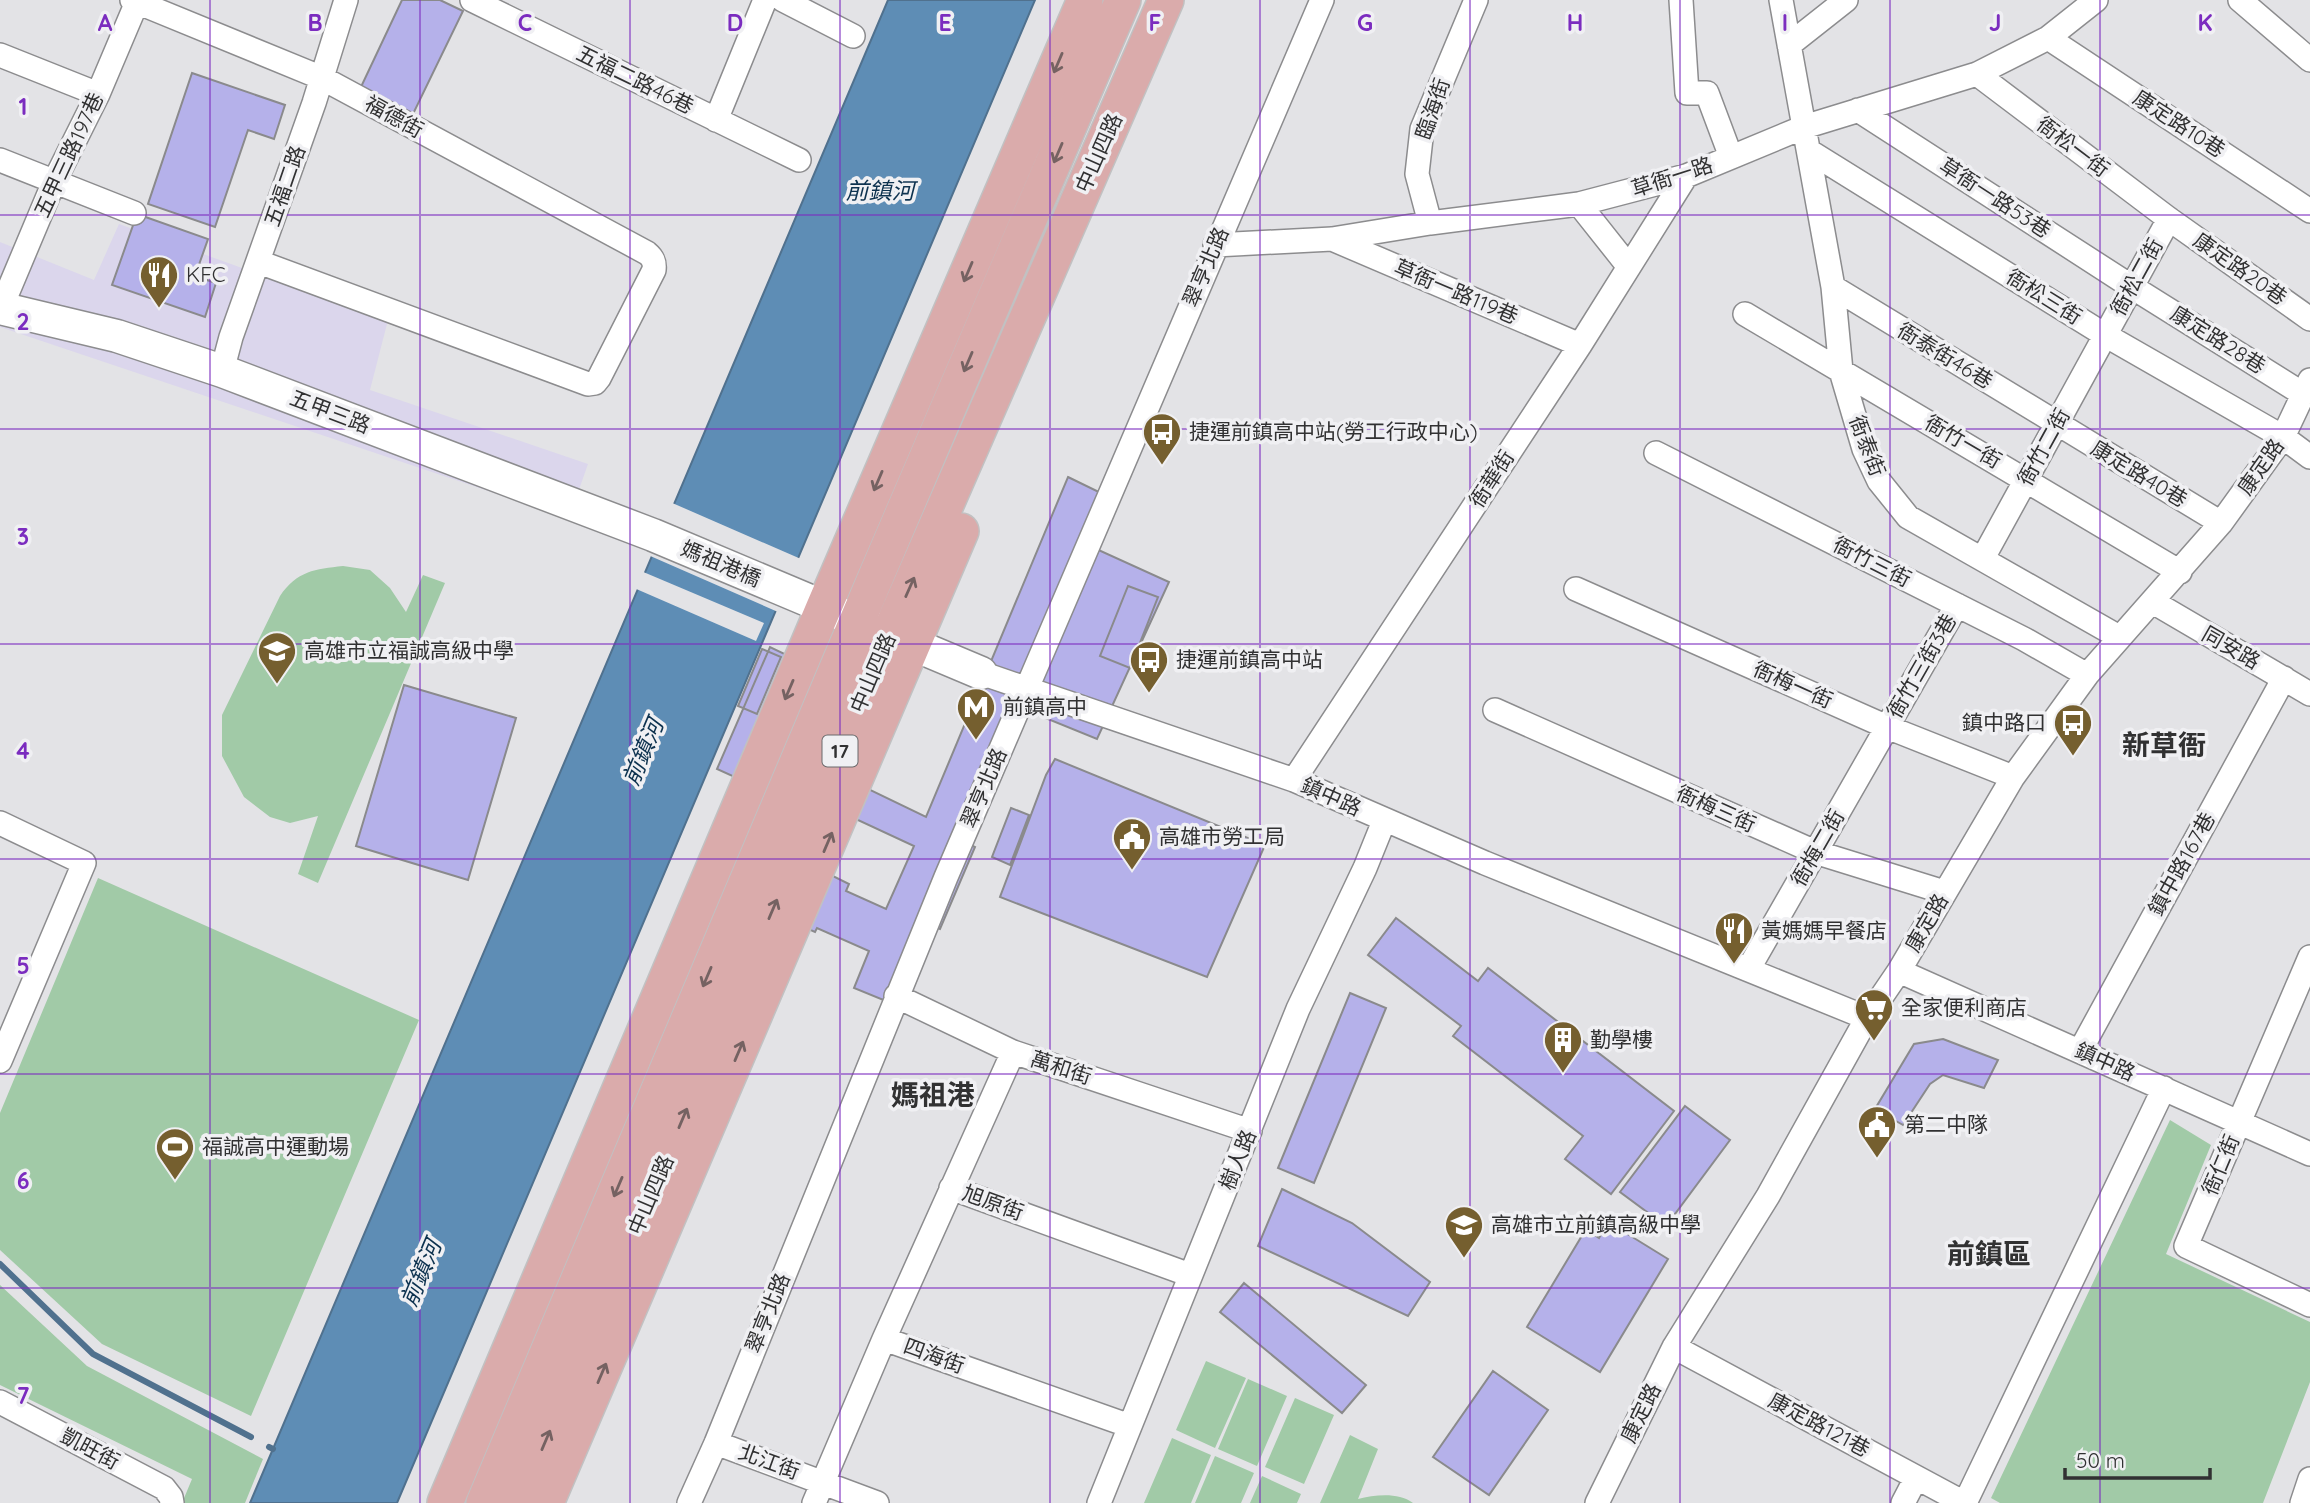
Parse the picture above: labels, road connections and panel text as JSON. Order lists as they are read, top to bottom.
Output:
{
  "streets": {
    "main road": [
      "中山四路",
      "五甲三路",
      "媽祖港橋",
      "17",
      "鎮中路"
    ],
    "street": [
      "五福二路46巷",
      "臨海街",
      "福德街",
      "康定路10巷",
      "衙松一街",
      "五甲三路197巷",
      "草衙一路",
      "五福二路",
      "草衙一路53巷",
      "翠亨北路",
      "康定路20巷",
      "衙松二街",
      "草衙一路119巷",
      "衙松三街",
      "康定路28巷",
      "衙泰街46巷",
      "衙竹一街",
      "衙泰街",
      "衙竹二街",
      "康定路",
      "康定路40巷",
      "衙華街",
      "衙竹三街",
      "同安路",
      "衙竹三街3巷",
      "衙梅一街",
      "衙梅三街",
      "衙梅二街",
      "鎮中路167巷",
      "萬和街",
      "樹人路",
      "衙仁街",
      "旭原街",
      "四海街",
      "康定路121巷",
      "凱旺街",
      "北江街"
    ]
  },
  "crossings": [
    ["臨海街", "草衙一路"],
    ["福德街", "五甲三路197巷"],
    ["福德街", "五福二路"],
    ["康定路10巷", "草衙一路"],
    ["衙松一街", "草衙一路"],
    ["衙松一街", "康定路20巷"],
    ["衙松一街", "衙松二街"],
    ["中山四路", "鎮中路"],
    ["五甲三路197巷", "五甲三路"],
    ["草衙一路", "草衙一路53巷"],
    ["草衙一路", "翠亨北路"],
    ["草衙一路", "草衙一路119巷"],
    ["草衙一路", "衙泰街"],
    ["草衙一路", "衙華街"],
    ["五福二路", "五甲三路"],
    ["草衙一路53巷", "衙松二街"],
    ["草衙一路53巷", "康定路28巷"],
    ["翠亨北路", "鎮中路"],
    ["翠亨北路", "北江街"],
    ["康定路20巷", "衙松二街"],
    ["衙松二街", "衙松三街"],
    ["衙松二街", "康定路28巷"],
    ["衙松二街", "衙竹二街"],
    ["草衙一路119巷", "衙華街"],
    ["衙松三街", "衙泰街"],
    ["衙松三街", "衙竹二街"],
    ["衙松三街", "康定路"],
    ["康定路28巷", "康定路"],
    ["衙泰街46巷", "衙泰街"],
    ["衙泰街46巷", "衙竹二街"],
    ["衙泰街46巷", "康定路40巷"],
    ["五甲三路", "媽祖港橋"],
    ["衙竹一街", "衙泰街"],
    ["衙竹一街", "衙竹二街"],
    ["衙竹一街", "康定路"],
    ["衙泰街", "衙竹二街"],
    ["衙泰街", "康定路"],
    ["衙竹二街", "康定路40巷"],
    ["康定路", "康定路40巷"],
    ["康定路", "衙竹三街"],
    ["康定路", "同安路"],
    ["康定路", "衙梅一街"],
    ["康定路", "鎮中路"],
    ["康定路", "衙梅三街"],
    ["康定路", "康定路121巷"],
    ["衙華街", "鎮中路"],
    ["衙竹三街", "衙竹三街3巷"],
    ["媽祖港橋", "鎮中路"],
    ["同安路", "鎮中路167巷"],
    ["衙竹三街3巷", "衙梅一街"],
    ["衙竹三街3巷", "衙梅二街"],
    ["衙梅一街", "衙梅二街"],
    ["鎮中路", "衙梅二街"],
    ["鎮中路", "鎮中路167巷"],
    ["鎮中路", "樹人路"],
    ["鎮中路", "衙仁街"],
    ["衙梅三街", "衙梅二街"],
    ["萬和街", "樹人路"],
    ["萬和街", "旭原街"],
    ["樹人路", "旭原街"],
    ["樹人路", "四海街"],
    ["旭原街", "四海街"],
    ["四海街", "北江街"]
  ],
  "districts": ["新草衙", "媽祖港", "前鎮區"],
  "water": ["前鎮河"],
  "places": {
    "restaurant": ["KFC", "黃媽媽早餐店"],
    "bus stop": ["捷運前鎮高中站(勞工行政中心)", "捷運前鎮高中站", "鎮中路口"],
    "school or university": ["高雄市立福誠高級中學", "高雄市立前鎮高級中學"],
    "metro station": ["前鎮高中"],
    "public building": ["高雄市勞工局", "第二中隊"],
    "supermarket": ["全家便利商店"],
    "building": ["勤學樓"],
    "sports": ["福誠高中運動場"]
  },
  "scale_bar": "50 m",
  "grid": {
    "columns": [
      "A",
      "B",
      "C",
      "D",
      "E",
      "F",
      "G",
      "H",
      "I",
      "J",
      "K"
    ],
    "rows": [
      "1",
      "2",
      "3",
      "4",
      "5",
      "6",
      "7"
    ]
  }
}
